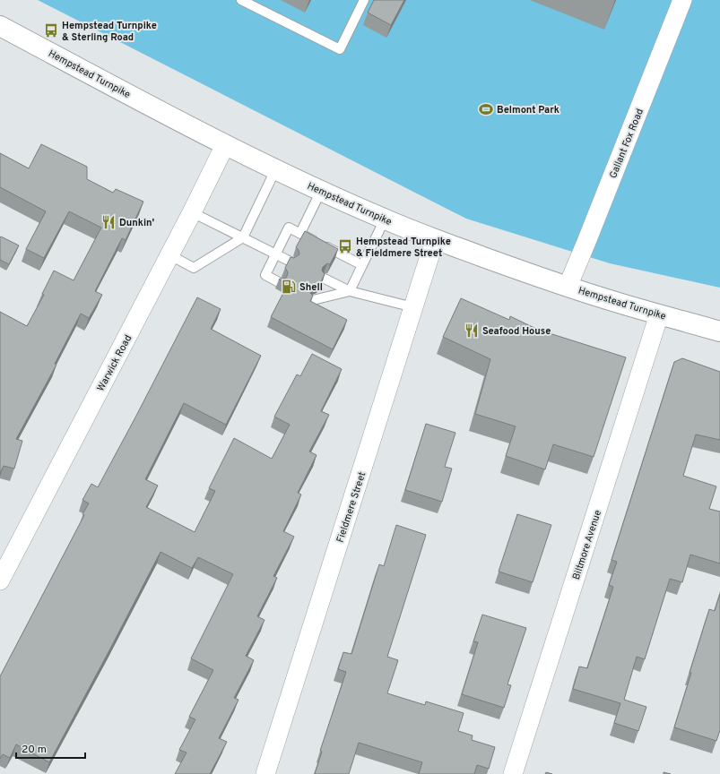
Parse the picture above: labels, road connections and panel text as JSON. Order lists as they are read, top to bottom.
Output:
{
  "streets": {
    "main road": ["Hempstead Turnpike"],
    "street": [
      "Gallant Fox Road",
      "Warwick Road",
      "Fieldmere Street",
      "Biltmore Avenue"
    ]
  },
  "crossings": [
    ["Hempstead Turnpike", "Gallant Fox Road"],
    ["Hempstead Turnpike", "Warwick Road"],
    ["Hempstead Turnpike", "Fieldmere Street"],
    ["Hempstead Turnpike", "Biltmore Avenue"]
  ],
  "places": {
    "bus stop": ["Hempstead Turnpike & Sterling Road", "Hempstead Turnpike & Fieldmere Street"],
    "sports": ["Belmont Park"],
    "restaurant": ["Dunkin'", "Seafood House"],
    "fuel station": ["Shell"]
  },
  "scale_bar": "20 m"
}
